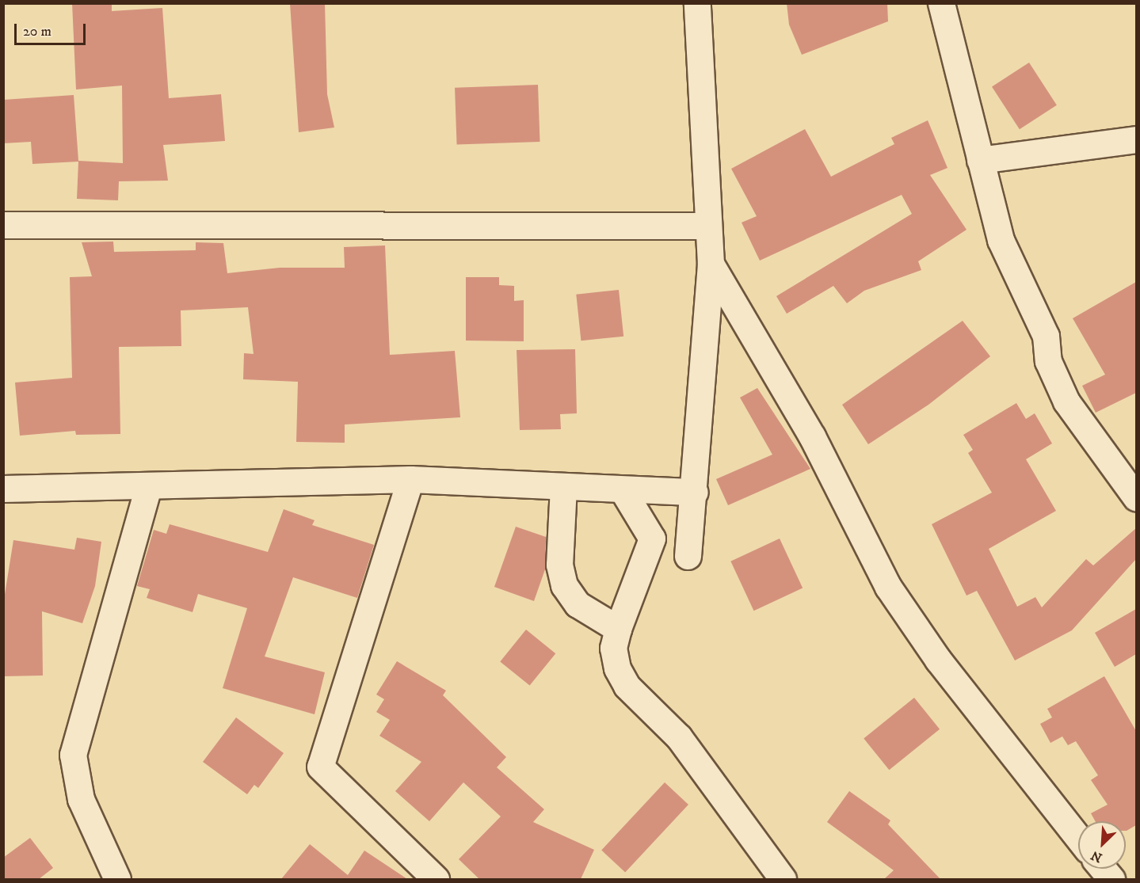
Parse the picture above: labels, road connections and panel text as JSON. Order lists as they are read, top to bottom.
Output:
{
  "scale_bar": "20 m",
  "north": "bottom left"
}
